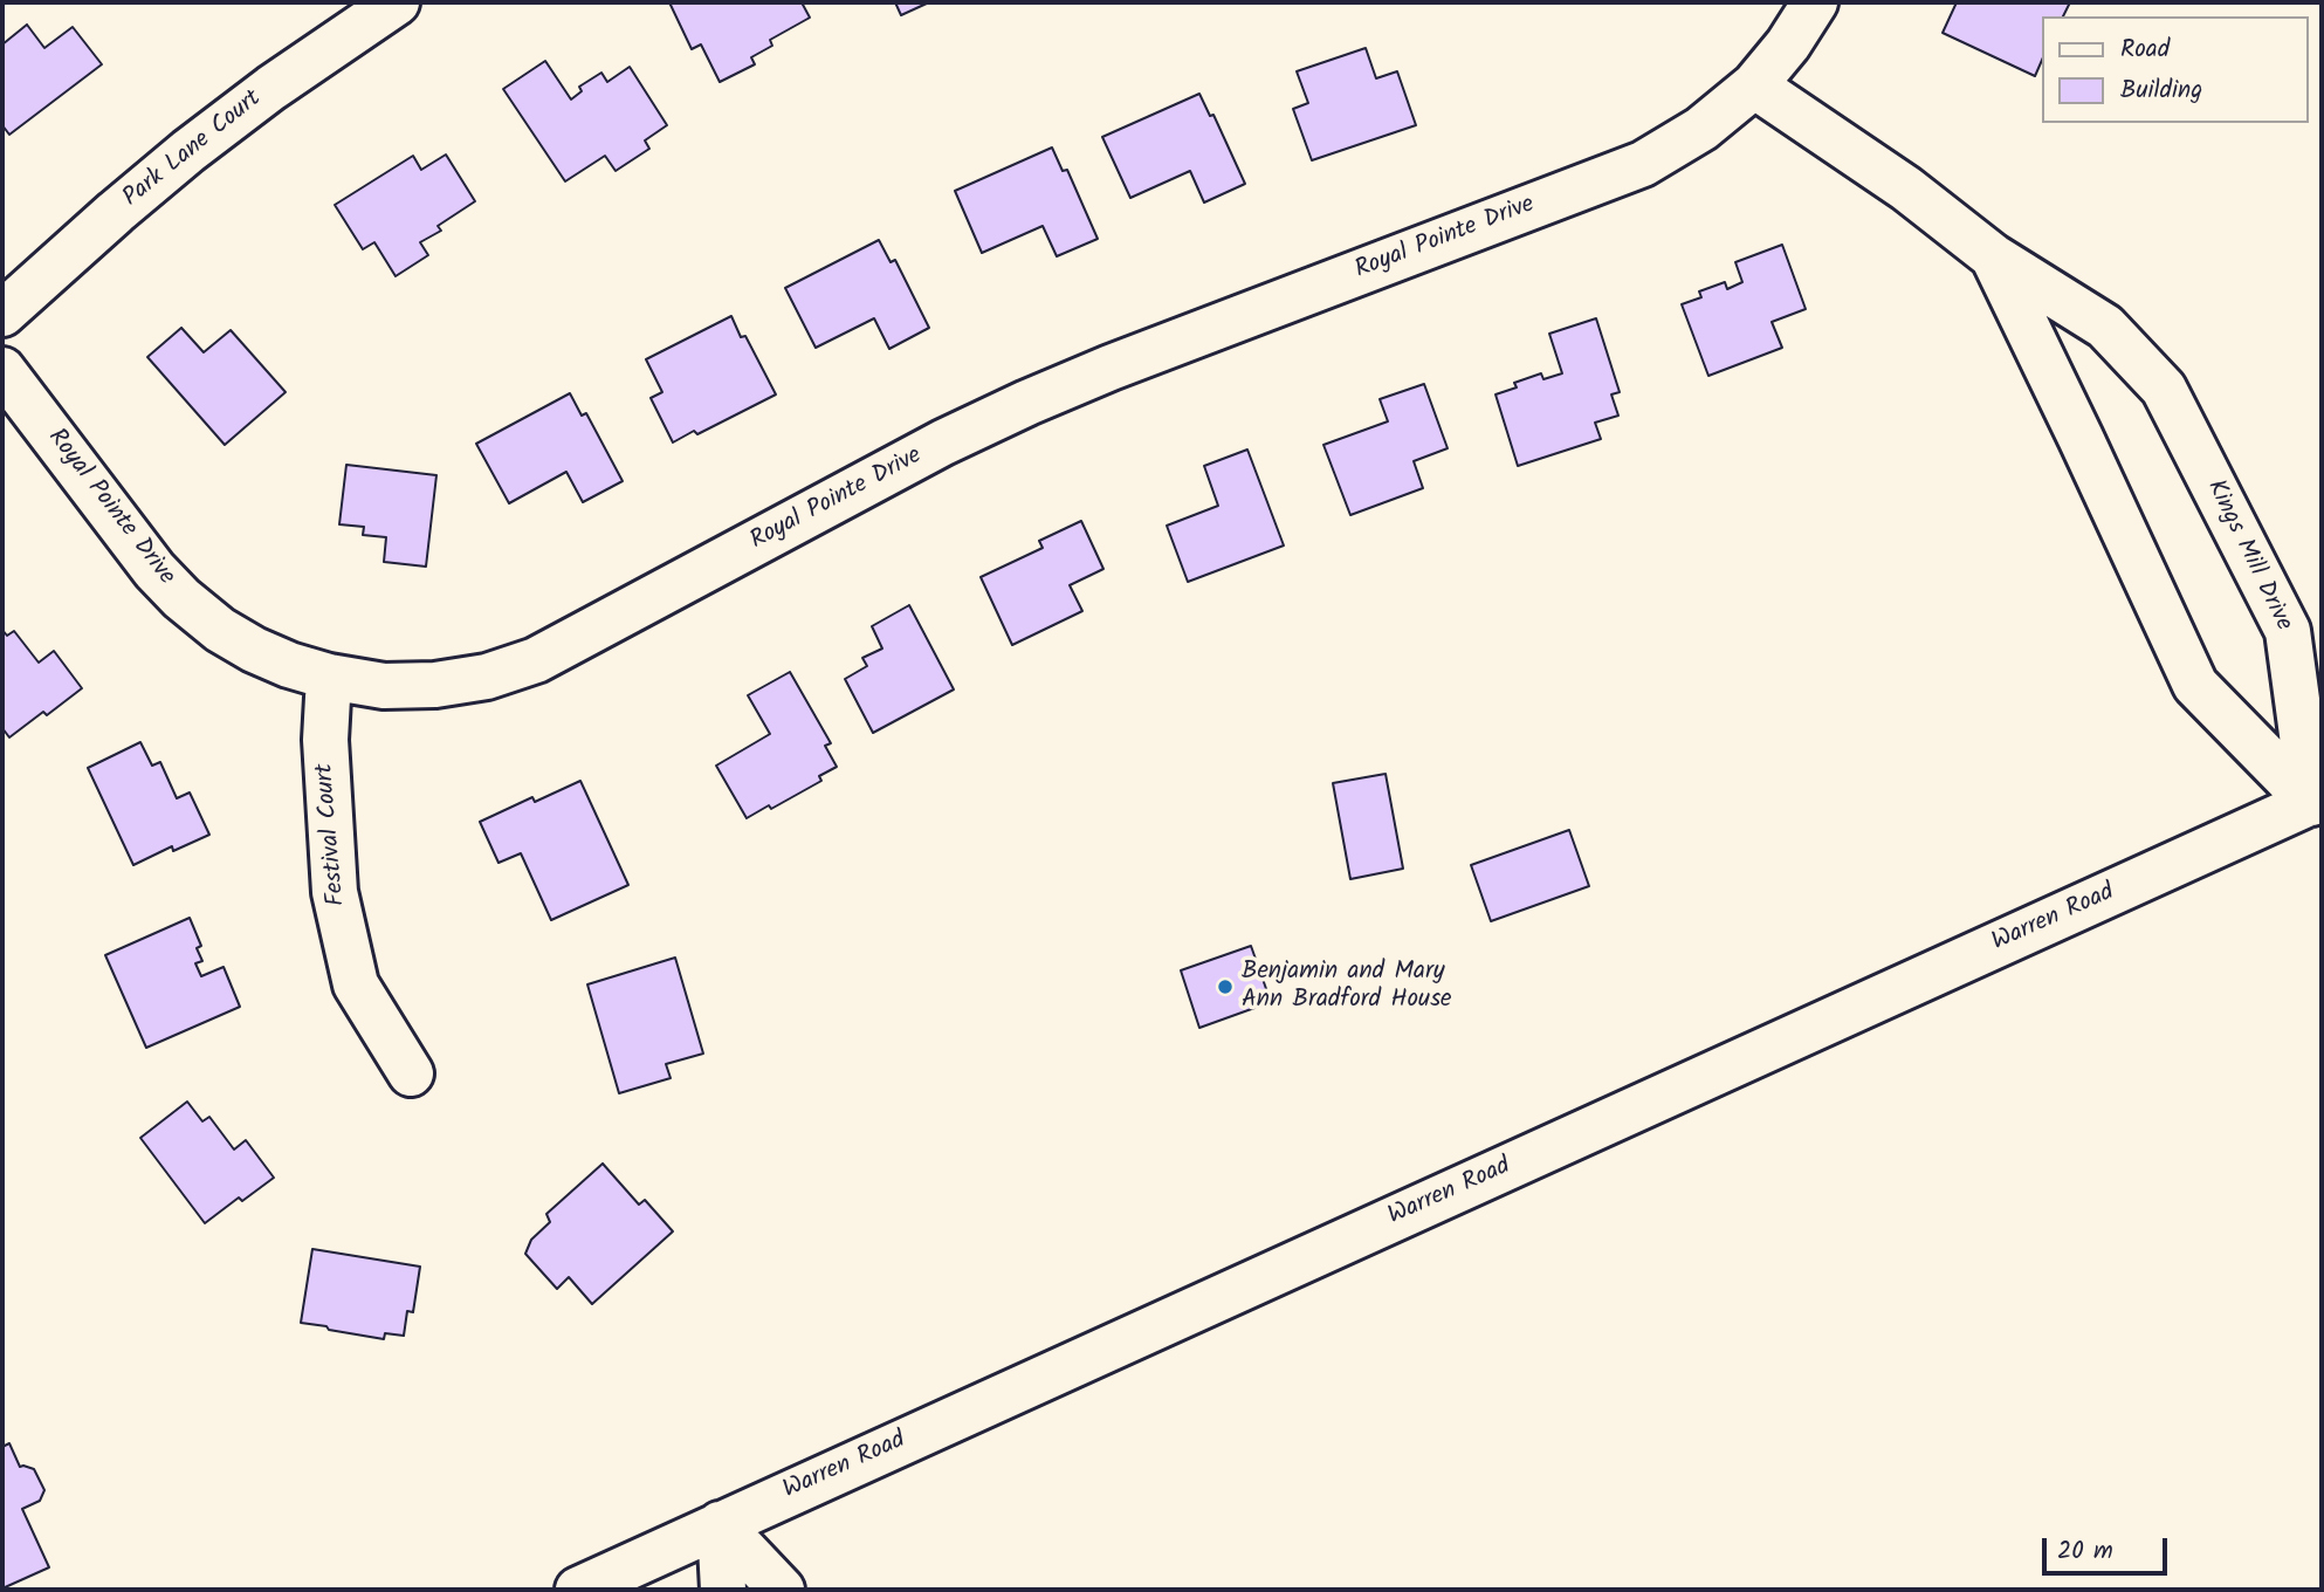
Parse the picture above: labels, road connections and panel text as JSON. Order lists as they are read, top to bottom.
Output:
{
  "streets": {
    "street": [
      "Park Lane Court",
      "Royal Pointe Drive",
      "Kings Mill Drive",
      "Festival Court",
      "Warren Road"
    ]
  },
  "crossings": [
    ["Royal Pointe Drive", "Kings Mill Drive"],
    ["Royal Pointe Drive", "Festival Court"],
    ["Kings Mill Drive", "Warren Road"]
  ],
  "places": ["Benjamin and Mary Ann Bradford House"],
  "legend": ["Road", "Building"],
  "scale_bar": "20 m"
}
